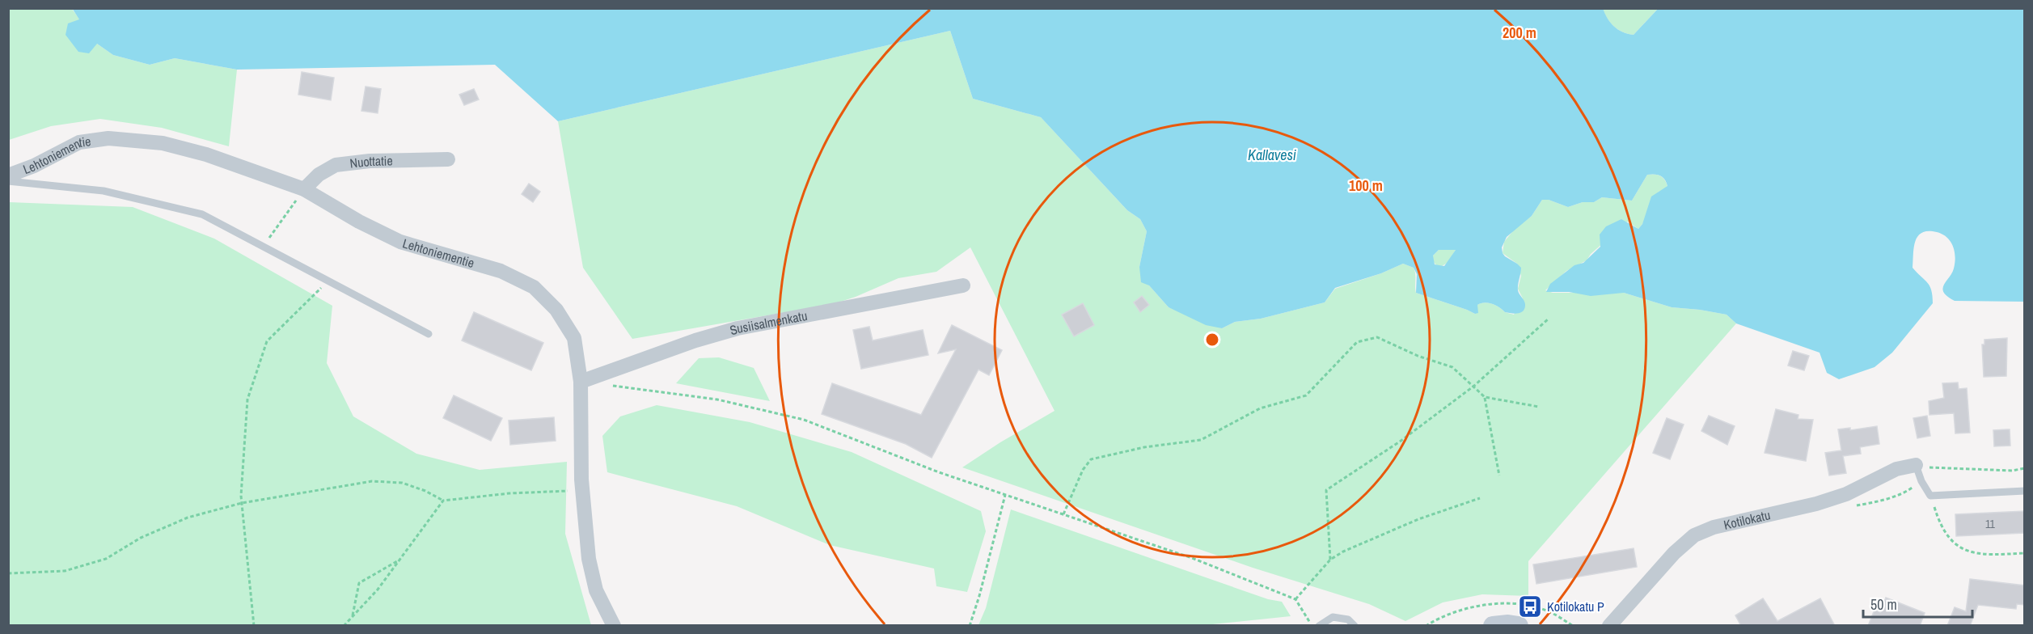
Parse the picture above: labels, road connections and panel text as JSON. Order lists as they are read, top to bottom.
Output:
{
  "streets": {
    "street": [
      "Lehtoniementie",
      "Nuottatie",
      "Susiisalmenkatu",
      "Kotilokatu"
    ]
  },
  "crossings": [
    ["Lehtoniementie", "Nuottatie"],
    ["Lehtoniementie", "Susiisalmenkatu"]
  ],
  "water": ["Kallavesi"],
  "places": {
    "bus stop": ["Kotilokatu P"]
  },
  "house_numbers": ["11"],
  "scale_bar": "50 m",
  "rings": ["200 m", "100 m"]
}
